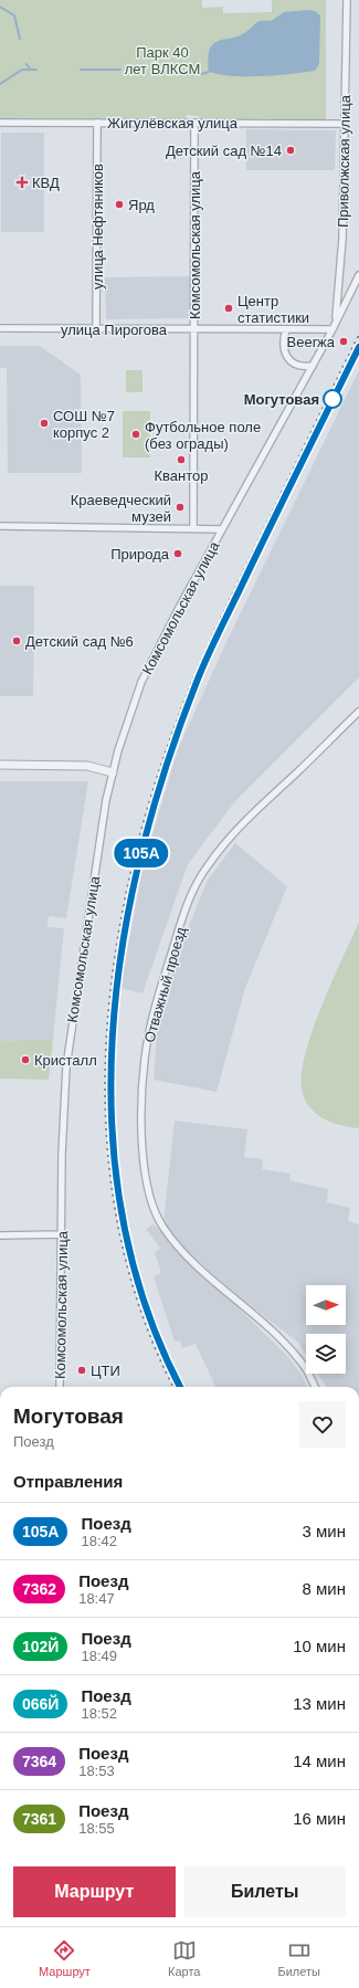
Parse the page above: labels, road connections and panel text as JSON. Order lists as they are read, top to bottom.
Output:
{
  "streets": {
    "street": [
      "Жигулёвская улица",
      "Приволжская улица",
      "улица Нефтяников",
      "Комсомольская улица",
      "улица Пирогова",
      "Отважный проезд"
    ]
  },
  "crossings": [
    ["Жигулёвская улица", "Приволжская улица"],
    ["Жигулёвская улица", "улица Нефтяников"],
    ["Жигулёвская улица", "Комсомольская улица"],
    ["Приволжская улица", "Комсомольская улица"],
    ["улица Нефтяников", "улица Пирогова"],
    ["Комсомольская улица", "улица Пирогова"]
  ],
  "parks": ["Парк 40 лет ВЛКСМ"],
  "places": {
    "other": [
      "Детский сад №14",
      "Ярд",
      "Центр статистики",
      "Beerжа",
      "Могутовая",
      "СОШ №7 корпус 2",
      "Футбольное поле (без ограды)",
      "Квантор",
      "Краеведческий музей",
      "Природа",
      "Детский сад №6",
      "Кристалл",
      "ЦТИ"
    ],
    "health": ["КВД"]
  },
  "north": "right",
  "page": {
    "on_map": "105А",
    "heading": [
      ["Могутовая", "Поезд"],
      "Отправления"
    ],
    "list": [
      {
        "mark": "105А",
        "name": "Поезд",
        "note": "18:42",
        "value": "3 мин"
      },
      {
        "mark": "7362",
        "name": "Поезд",
        "note": "18:47",
        "value": "8 мин"
      },
      {
        "mark": "102Й",
        "name": "Поезд",
        "note": "18:49",
        "value": "10 мин"
      },
      {
        "mark": "066Й",
        "name": "Поезд",
        "note": "18:52",
        "value": "13 мин"
      },
      {
        "mark": "7364",
        "name": "Поезд",
        "note": "18:53",
        "value": "14 мин"
      },
      {
        "mark": "7361",
        "name": "Поезд",
        "note": "18:55",
        "value": "16 мин"
      }
    ],
    "buttons": ["Маршрут", "Билеты"],
    "tabs": ["Маршрут", "Карта", "Билеты"]
  }
}
